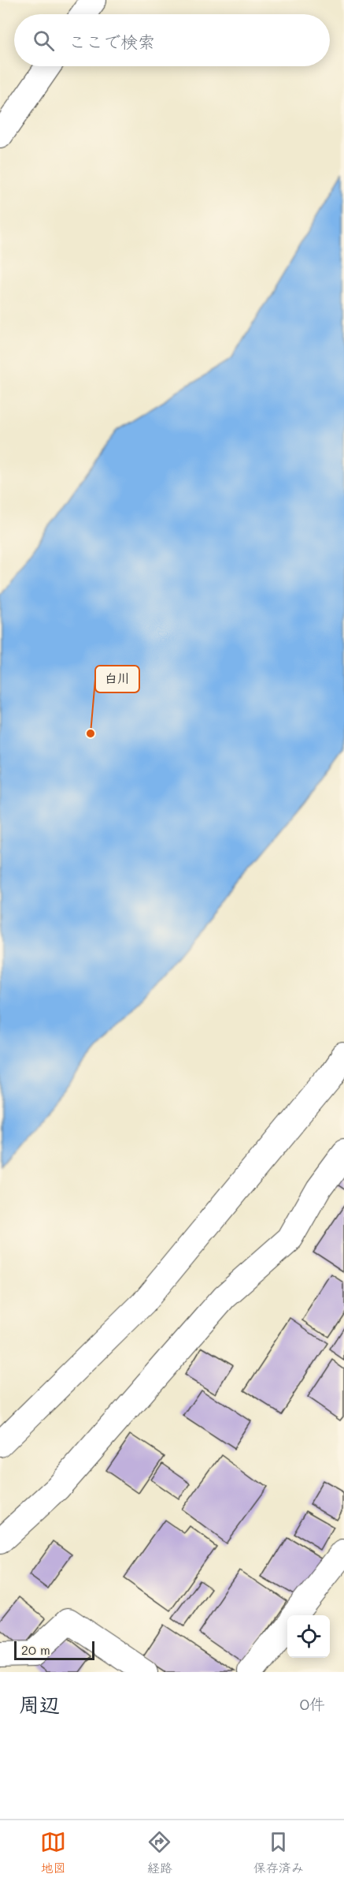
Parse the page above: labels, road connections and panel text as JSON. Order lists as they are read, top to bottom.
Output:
{
  "places": ["白川"],
  "scale_bar": "20 m",
  "page": {
    "search": "ここで検索",
    "scale": "20 m",
    "heading": ["周辺", "0件"],
    "nav": ["地図", "経路", "保存済み"]
  }
}
